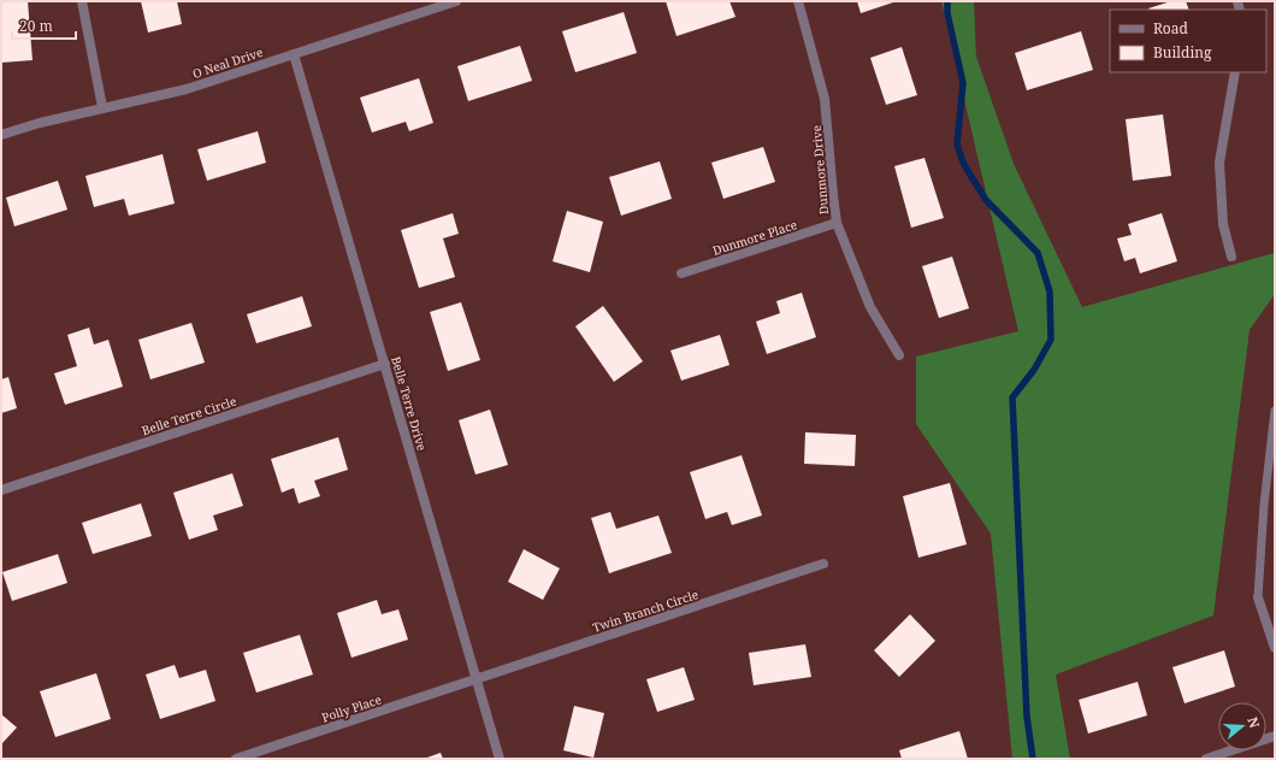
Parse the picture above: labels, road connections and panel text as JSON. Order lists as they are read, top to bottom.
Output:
{
  "streets": {
    "street": [
      "O Neal Drive",
      "Dunmore Drive",
      "Dunmore Place",
      "Belle Terre Drive",
      "Belle Terre Circle",
      "Twin Branch Circle",
      "Polly Place"
    ]
  },
  "crossings": [
    ["O Neal Drive", "Belle Terre Drive"],
    ["Dunmore Drive", "Dunmore Place"],
    ["Belle Terre Drive", "Belle Terre Circle"],
    ["Belle Terre Drive", "Twin Branch Circle"],
    ["Belle Terre Drive", "Polly Place"],
    ["Twin Branch Circle", "Polly Place"]
  ],
  "legend": ["Road", "Building"],
  "scale_bar": "20 m",
  "north": "right"
}
